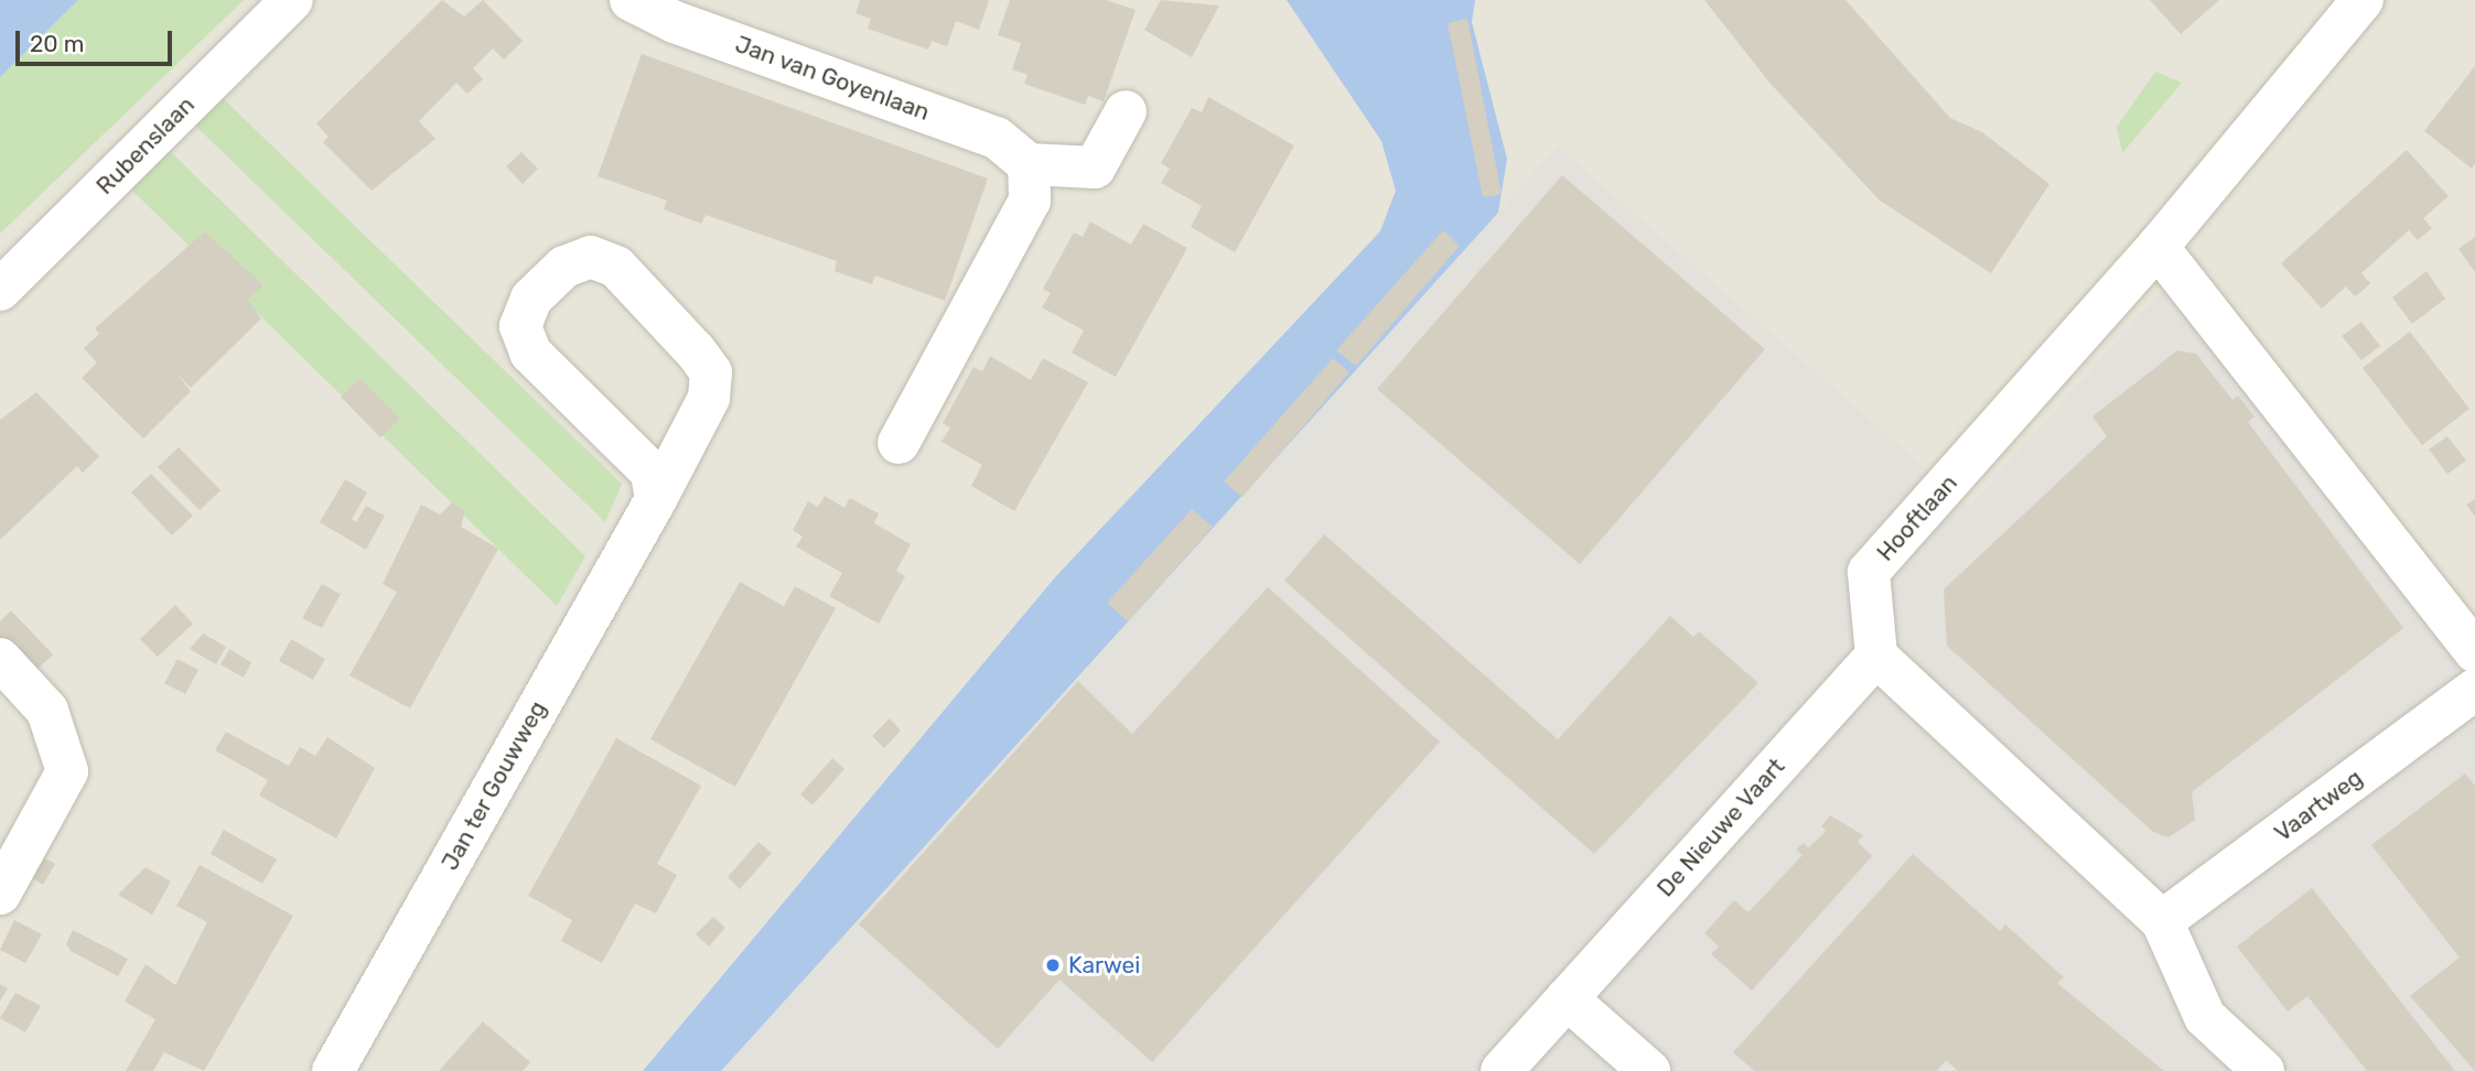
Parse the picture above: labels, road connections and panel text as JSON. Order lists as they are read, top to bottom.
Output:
{
  "streets": {
    "street": [
      "Jan van Goyenlaan",
      "Rubenslaan",
      "Hooftlaan",
      "Jan ter Gouwweg",
      "Vaartweg",
      "De Nieuwe Vaart"
    ]
  },
  "crossings": [
    ["Hooftlaan", "De Nieuwe Vaart"]
  ],
  "places": ["Karwei"],
  "scale_bar": "20 m"
}
